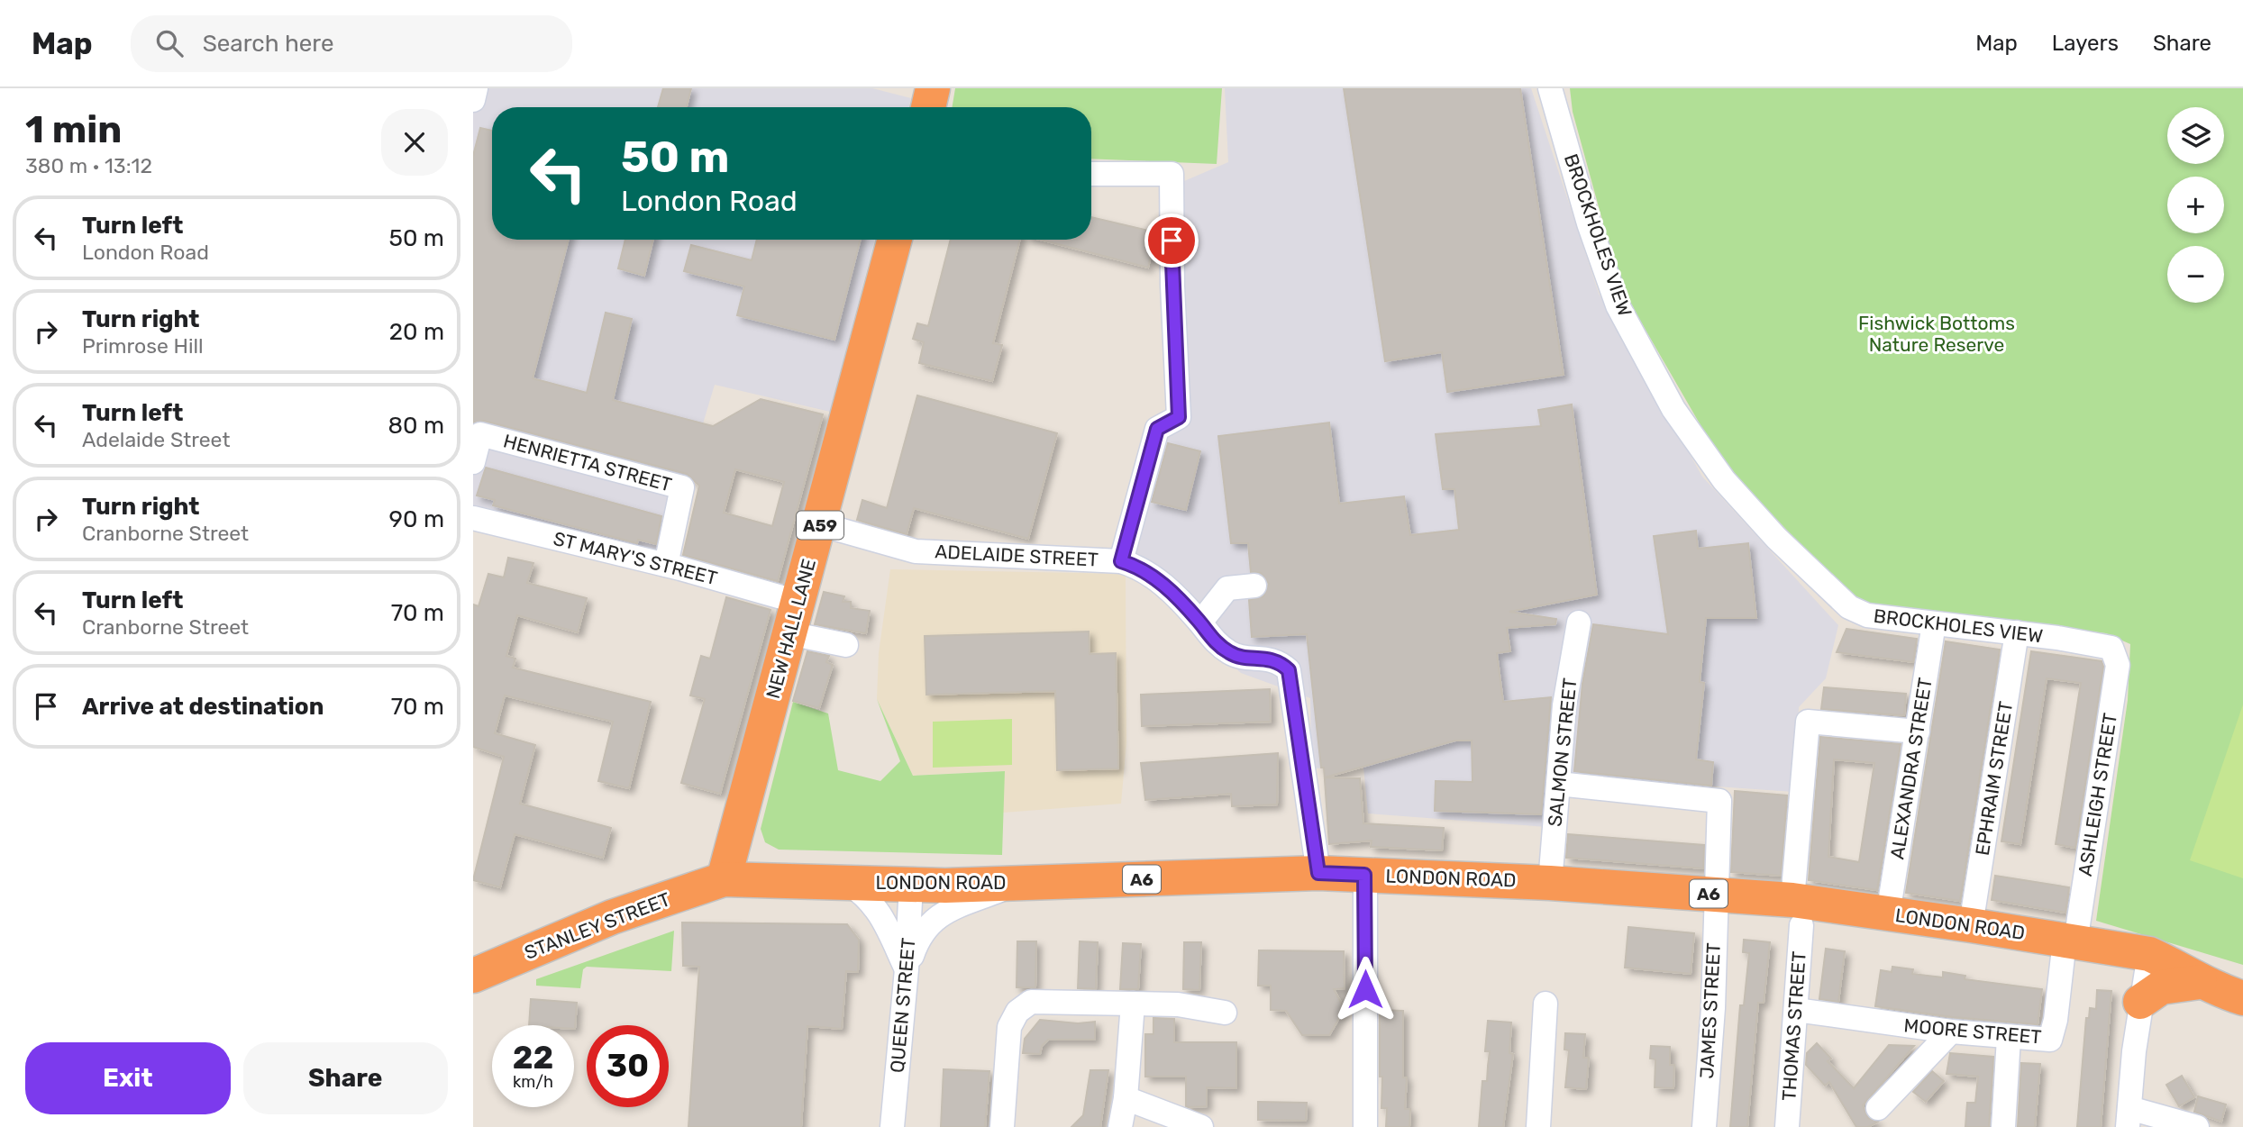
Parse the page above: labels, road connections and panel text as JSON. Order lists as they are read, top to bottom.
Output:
{
  "streets": {
    "highway": [
      "A59",
      "NEW HALL LANE",
      "LONDON ROAD",
      "A6",
      "STANLEY STREET"
    ],
    "street": [
      "BROCKHOLES VIEW",
      "HENRIETTA STREET",
      "ADELAIDE STREET",
      "ST MARY'S STREET",
      "SALMON STREET",
      "ALEXANDRA STREET",
      "EPHRAIM STREET",
      "ASHLEIGH STREET",
      "QUEEN STREET",
      "JAMES STREET",
      "THOMAS STREET",
      "MOORE STREET"
    ]
  },
  "crossings": [
    ["BROCKHOLES VIEW", "ALEXANDRA STREET"],
    ["BROCKHOLES VIEW", "EPHRAIM STREET"],
    ["BROCKHOLES VIEW", "ASHLEIGH STREET"],
    ["HENRIETTA STREET", "ST MARY'S STREET"],
    ["ADELAIDE STREET", "NEW HALL LANE"],
    ["ADELAIDE STREET", "LONDON ROAD"],
    ["ST MARY'S STREET", "NEW HALL LANE"],
    ["NEW HALL LANE", "LONDON ROAD"],
    ["NEW HALL LANE", "STANLEY STREET"],
    ["SALMON STREET", "LONDON ROAD"],
    ["SALMON STREET", "JAMES STREET"],
    ["ALEXANDRA STREET", "LONDON ROAD"],
    ["ALEXANDRA STREET", "THOMAS STREET"],
    ["EPHRAIM STREET", "LONDON ROAD"],
    ["ASHLEIGH STREET", "LONDON ROAD"],
    ["ASHLEIGH STREET", "MOORE STREET"],
    ["LONDON ROAD", "STANLEY STREET"],
    ["LONDON ROAD", "QUEEN STREET"],
    ["LONDON ROAD", "JAMES STREET"],
    ["LONDON ROAD", "THOMAS STREET"],
    ["LONDON ROAD", "MOORE STREET"],
    ["THOMAS STREET", "MOORE STREET"]
  ],
  "parks": ["Fishwick Bottoms Nature Reserve"],
  "page": {
    "header": "Map",
    "search": "Search here",
    "nav": ["Map", "Layers", "Share"],
    "heading": ["1 min", "380 m · 13:12"],
    "map_buttons": ["+", "−"],
    "turn": ["50 m", "London Road"],
    "list": [
      {
        "name": "Turn left",
        "note": "London Road",
        "value": "50 m"
      },
      {
        "name": "Turn right",
        "note": "Primrose Hill",
        "value": "20 m"
      },
      {
        "name": "Turn left",
        "note": "Adelaide Street",
        "value": "80 m"
      },
      {
        "name": "Turn right",
        "note": "Cranborne Street",
        "value": "90 m"
      },
      {
        "name": "Turn left",
        "note": "Cranborne Street",
        "value": "70 m"
      },
      {
        "name": "Arrive at destination",
        "value": "70 m"
      }
    ],
    "speed": "22 km/h",
    "limit": "30",
    "buttons": ["Exit", "Share"]
  }
}
